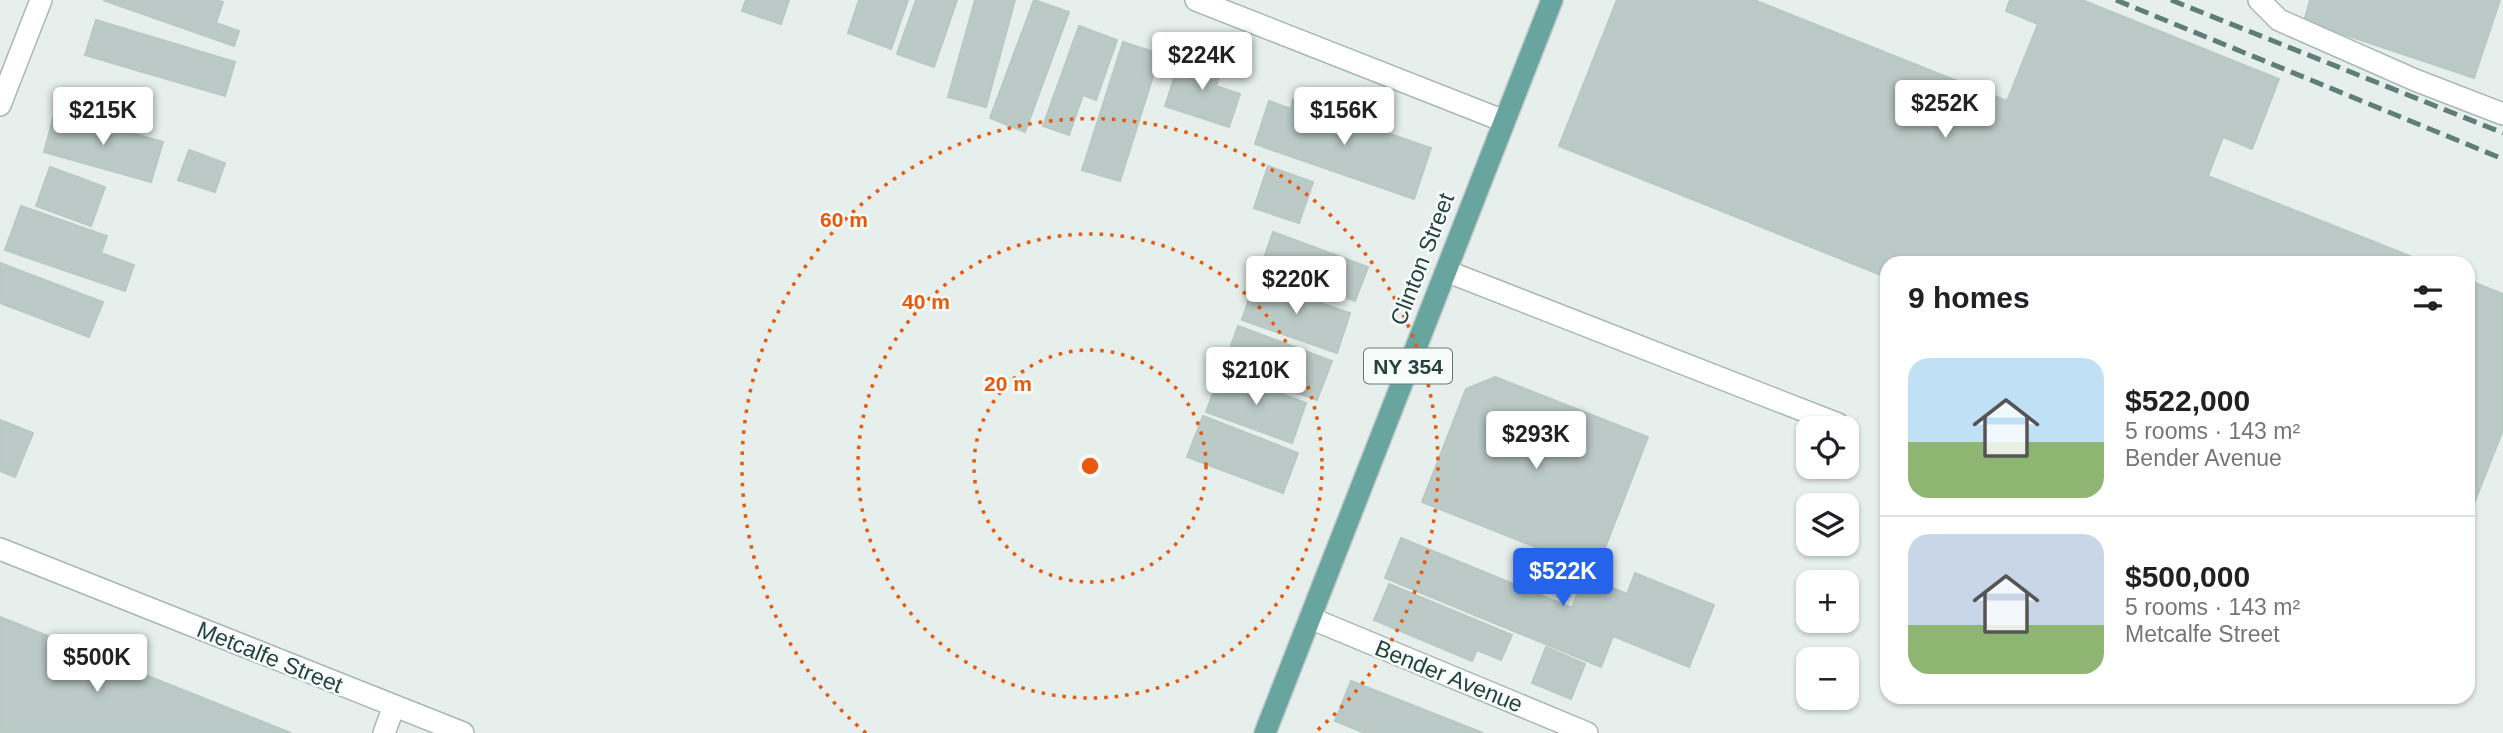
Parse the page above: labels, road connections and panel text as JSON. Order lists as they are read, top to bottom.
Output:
{
  "streets": {
    "main road": ["Clinton Street", "NY 354"],
    "street": ["Metcalfe Street", "Bender Avenue"]
  },
  "crossings": [
    ["Clinton Street", "Bender Avenue"]
  ],
  "page": {
    "price": [
      "$224K",
      "$252K",
      "$215K",
      "$156K",
      "$220K",
      "$210K",
      "$293K",
      "$522K",
      "$500K"
    ],
    "heading": "9 homes",
    "list": [
      {
        "name": "$522,000",
        "note": "5 rooms · 143 m² · Bender Avenue"
      },
      {
        "name": "$500,000",
        "note": "5 rooms · 143 m² · Metcalfe Street"
      }
    ],
    "map_buttons": ["+", "−"]
  },
  "rings": ["60 m", "40 m", "20 m"]
}
